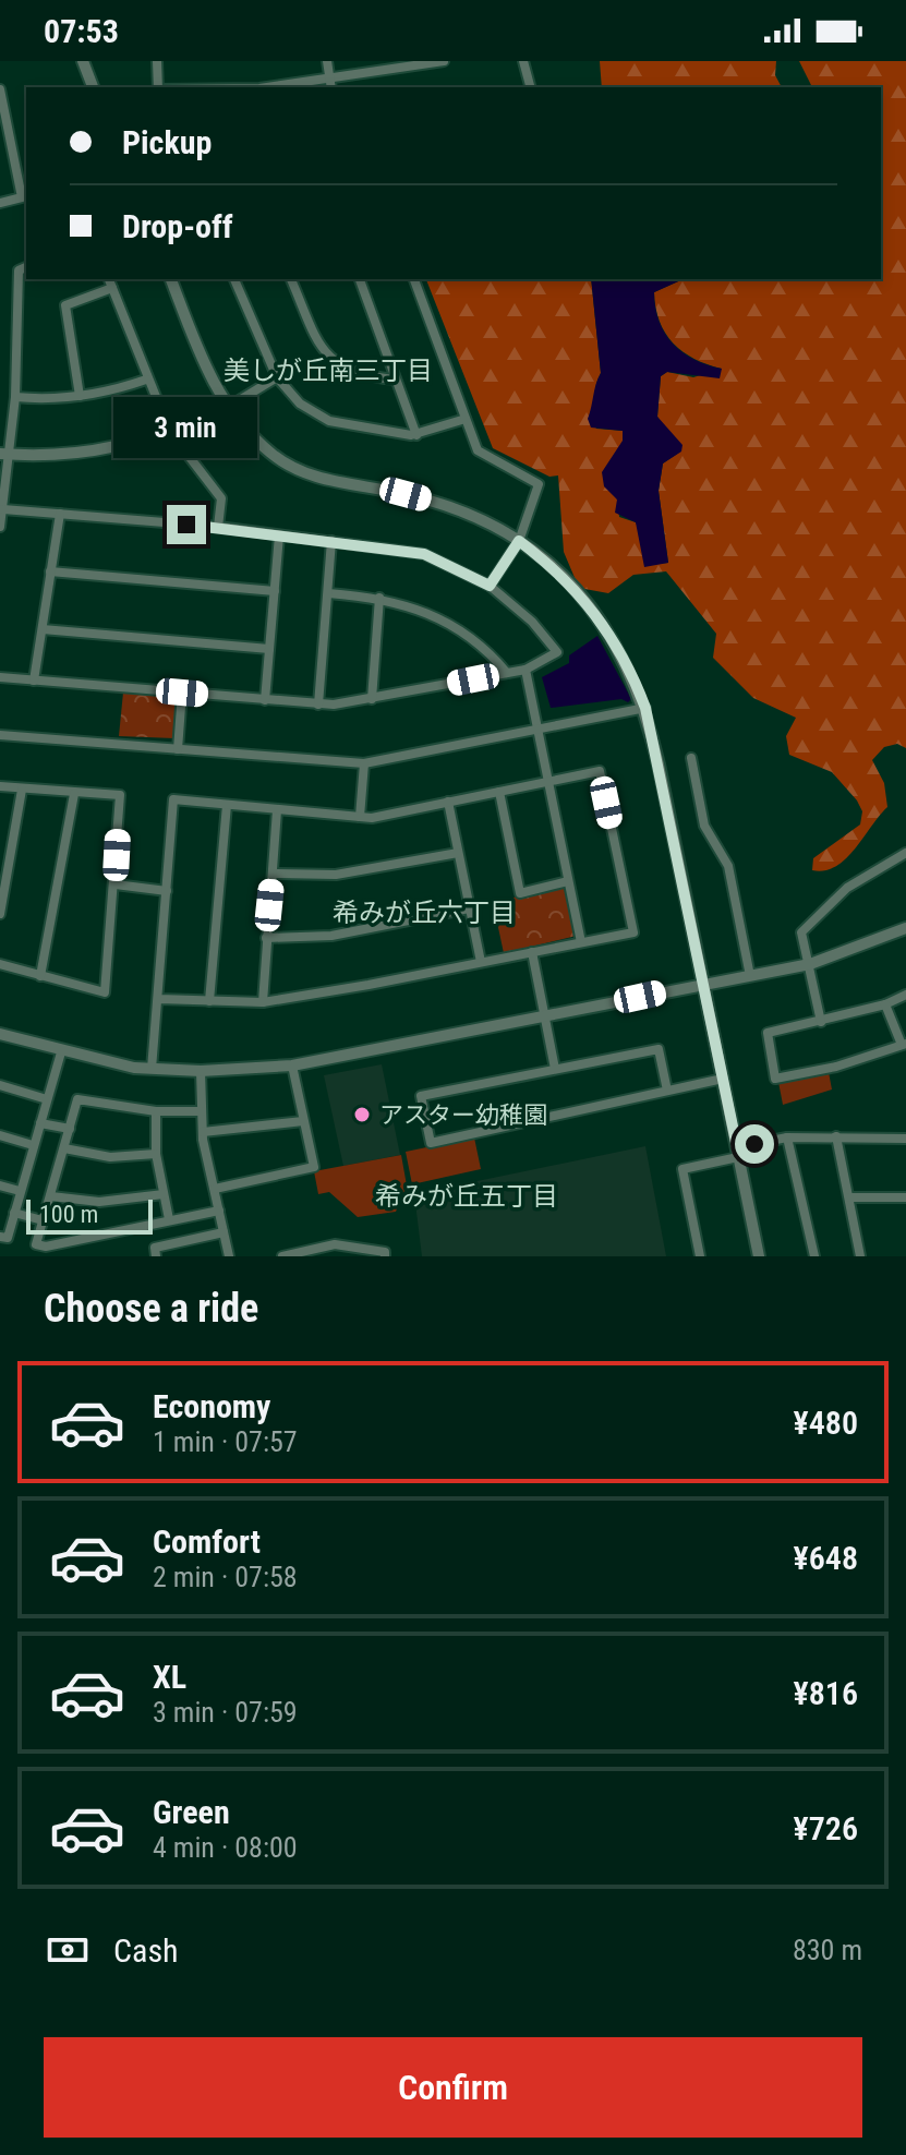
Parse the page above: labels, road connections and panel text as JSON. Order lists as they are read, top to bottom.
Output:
{
  "districts": ["美しが丘南三丁目", "希みが丘六丁目", "希みが丘五丁目"],
  "places": ["アスター幼稚園"],
  "scale_bar": "100 m",
  "page": {
    "status": "07:53",
    "banner": ["Pickup", "Drop-off"],
    "bubble": "3 min",
    "scale": "100 m",
    "heading": "Choose a ride",
    "list": [
      {
        "name": "Economy",
        "note": "1 min · 07:57",
        "value": "¥480"
      },
      {
        "name": "Comfort",
        "note": "2 min · 07:58",
        "value": "¥648"
      },
      {
        "name": "XL",
        "note": "3 min · 07:59",
        "value": "¥816"
      },
      {
        "name": "Green",
        "note": "4 min · 08:00",
        "value": "¥726"
      }
    ],
    "pay": ["Cash", "830 m"],
    "buttons": "Confirm"
  }
}
